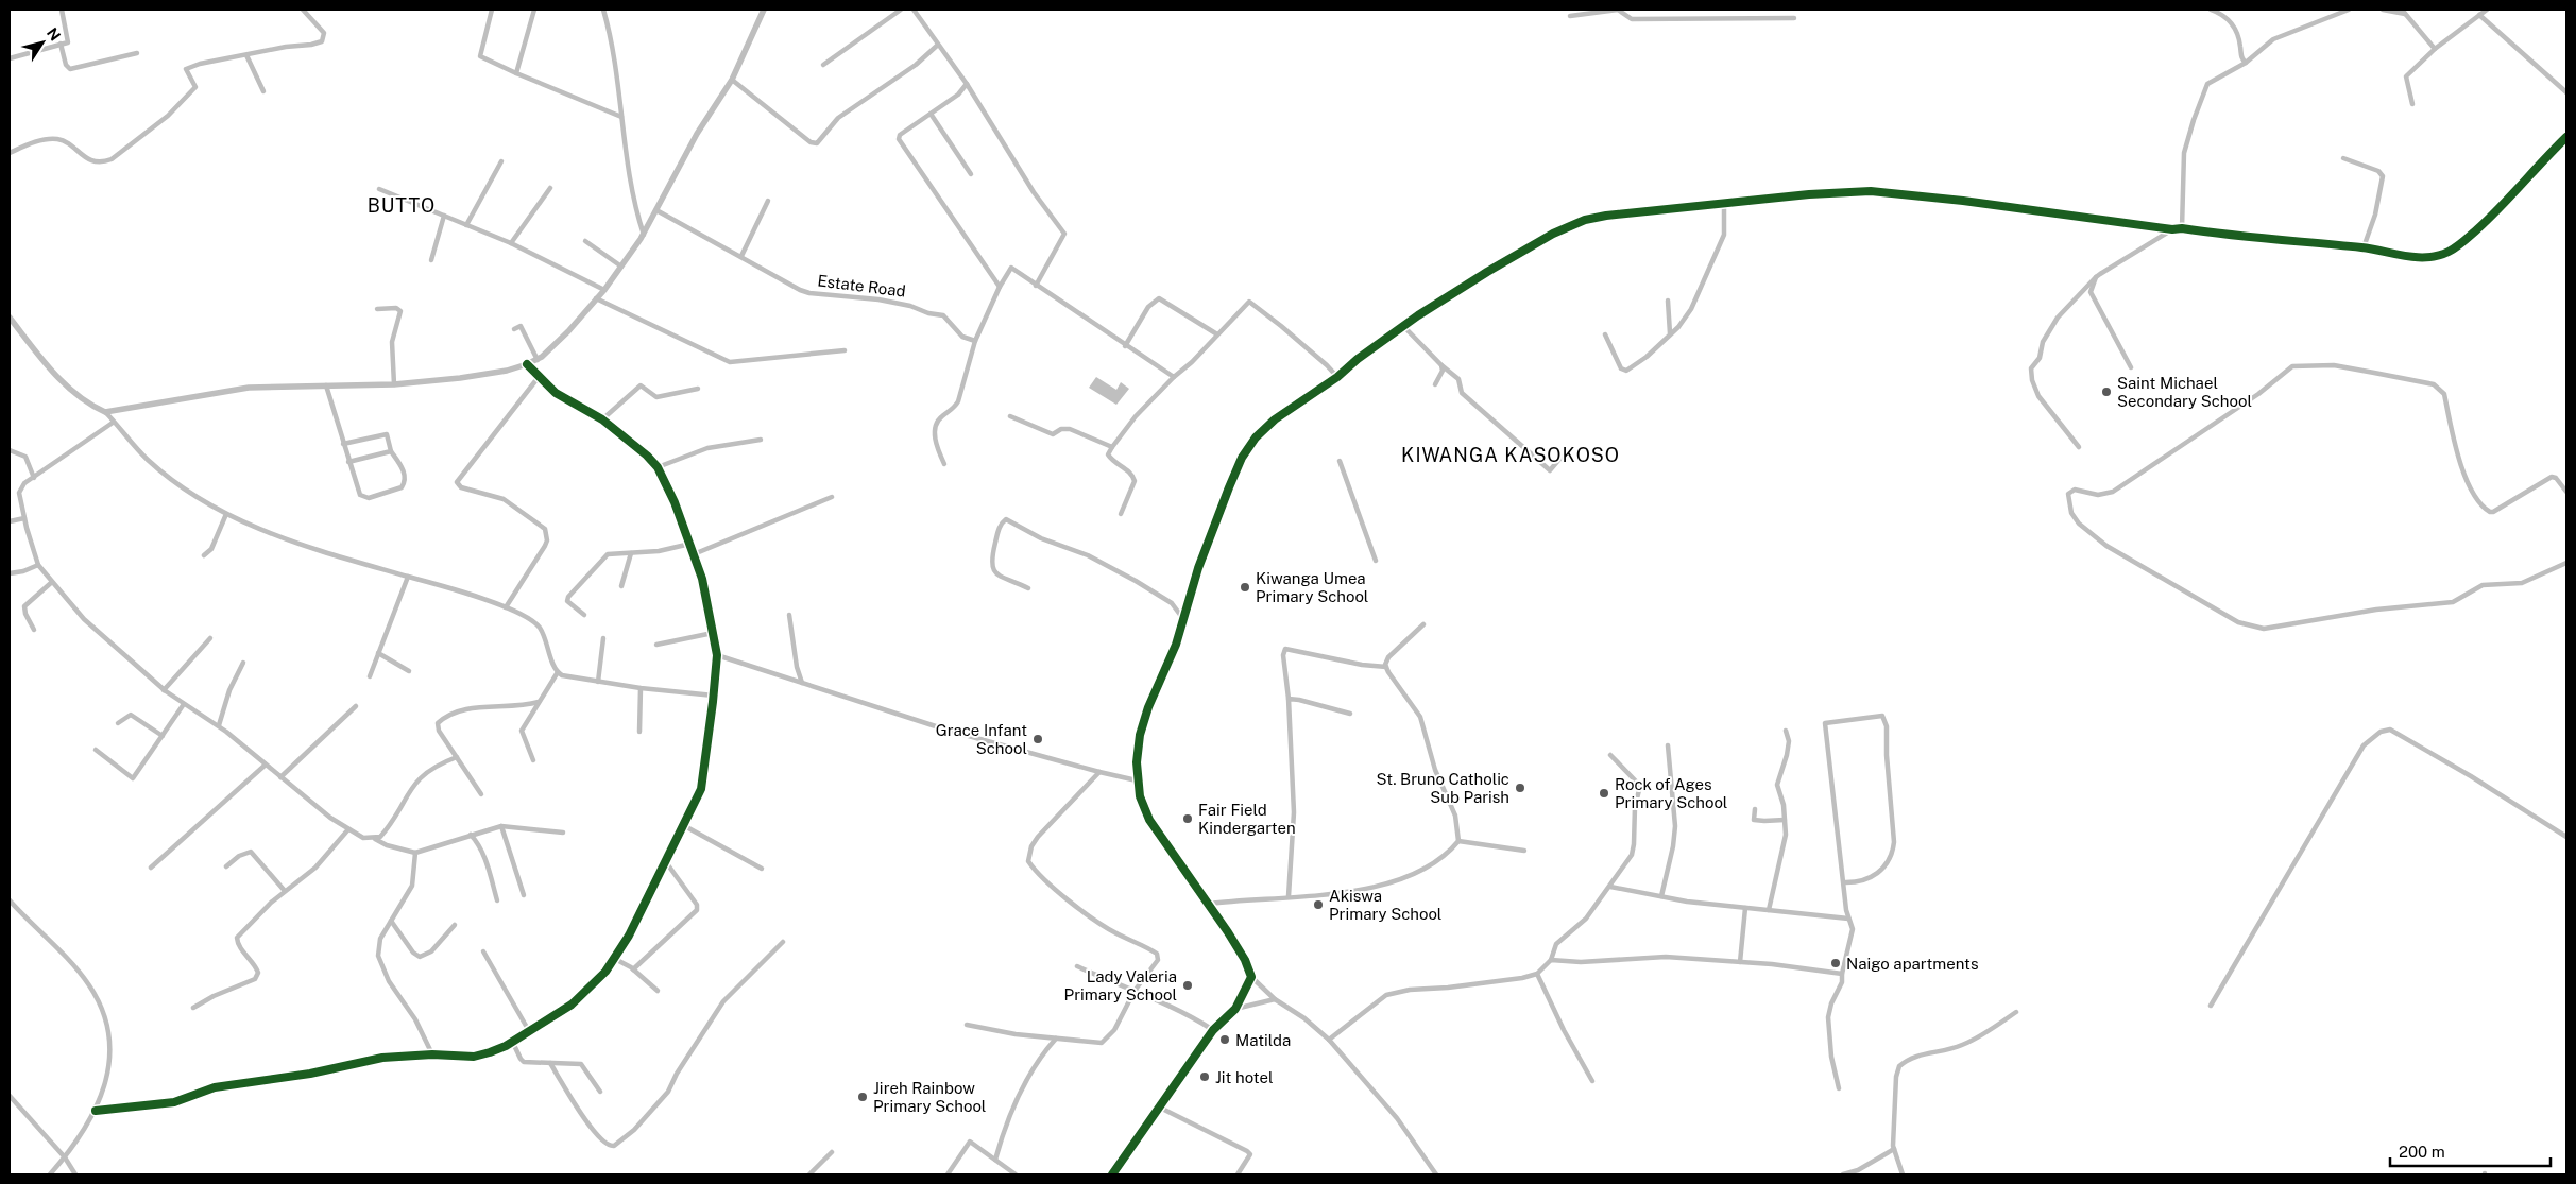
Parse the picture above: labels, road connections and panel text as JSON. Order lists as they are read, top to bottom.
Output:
{
  "streets": {
    "street": ["Estate Road"]
  },
  "districts": ["BUTTO", "KIWANGA KASOKOSO"],
  "places": [
    "Saint Michael Secondary School",
    "Kiwanga Umea Primary School",
    "Grace Infant School",
    "St. Bruno Catholic Sub Parish",
    "Rock of Ages Primary School",
    "Fair Field Kindergarten",
    "Akiswa Primary School",
    "Naigo apartments",
    "Lady Valeria Primary School",
    "Matilda",
    "Jit hotel",
    "Jireh Rainbow Primary School"
  ],
  "scale_bar": "200 m",
  "north": "top right"
}
